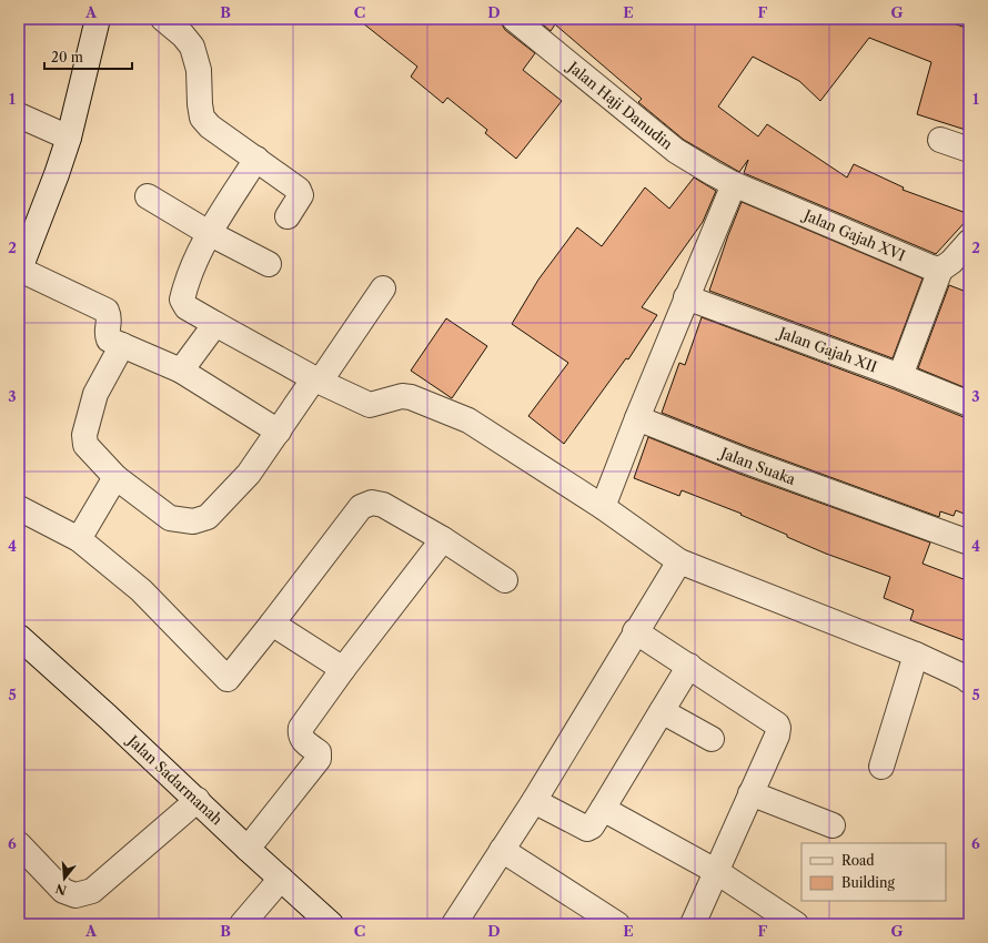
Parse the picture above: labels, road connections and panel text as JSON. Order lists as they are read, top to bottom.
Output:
{
  "streets": {
    "street": [
      "Jalan Haji Danudin",
      "Jalan Gajah XVI",
      "Jalan Gajah XII",
      "Jalan Suaka",
      "Jalan Sadarmanah"
    ]
  },
  "crossings": [
    ["Jalan Haji Danudin", "Jalan Gajah XVI"]
  ],
  "legend": ["Road", "Building"],
  "scale_bar": "20 m",
  "north": "bottom",
  "grid": {
    "columns": [
      "A",
      "B",
      "C",
      "D",
      "E",
      "F",
      "G"
    ],
    "rows": [
      "1",
      "2",
      "3",
      "4",
      "5",
      "6"
    ]
  }
}
